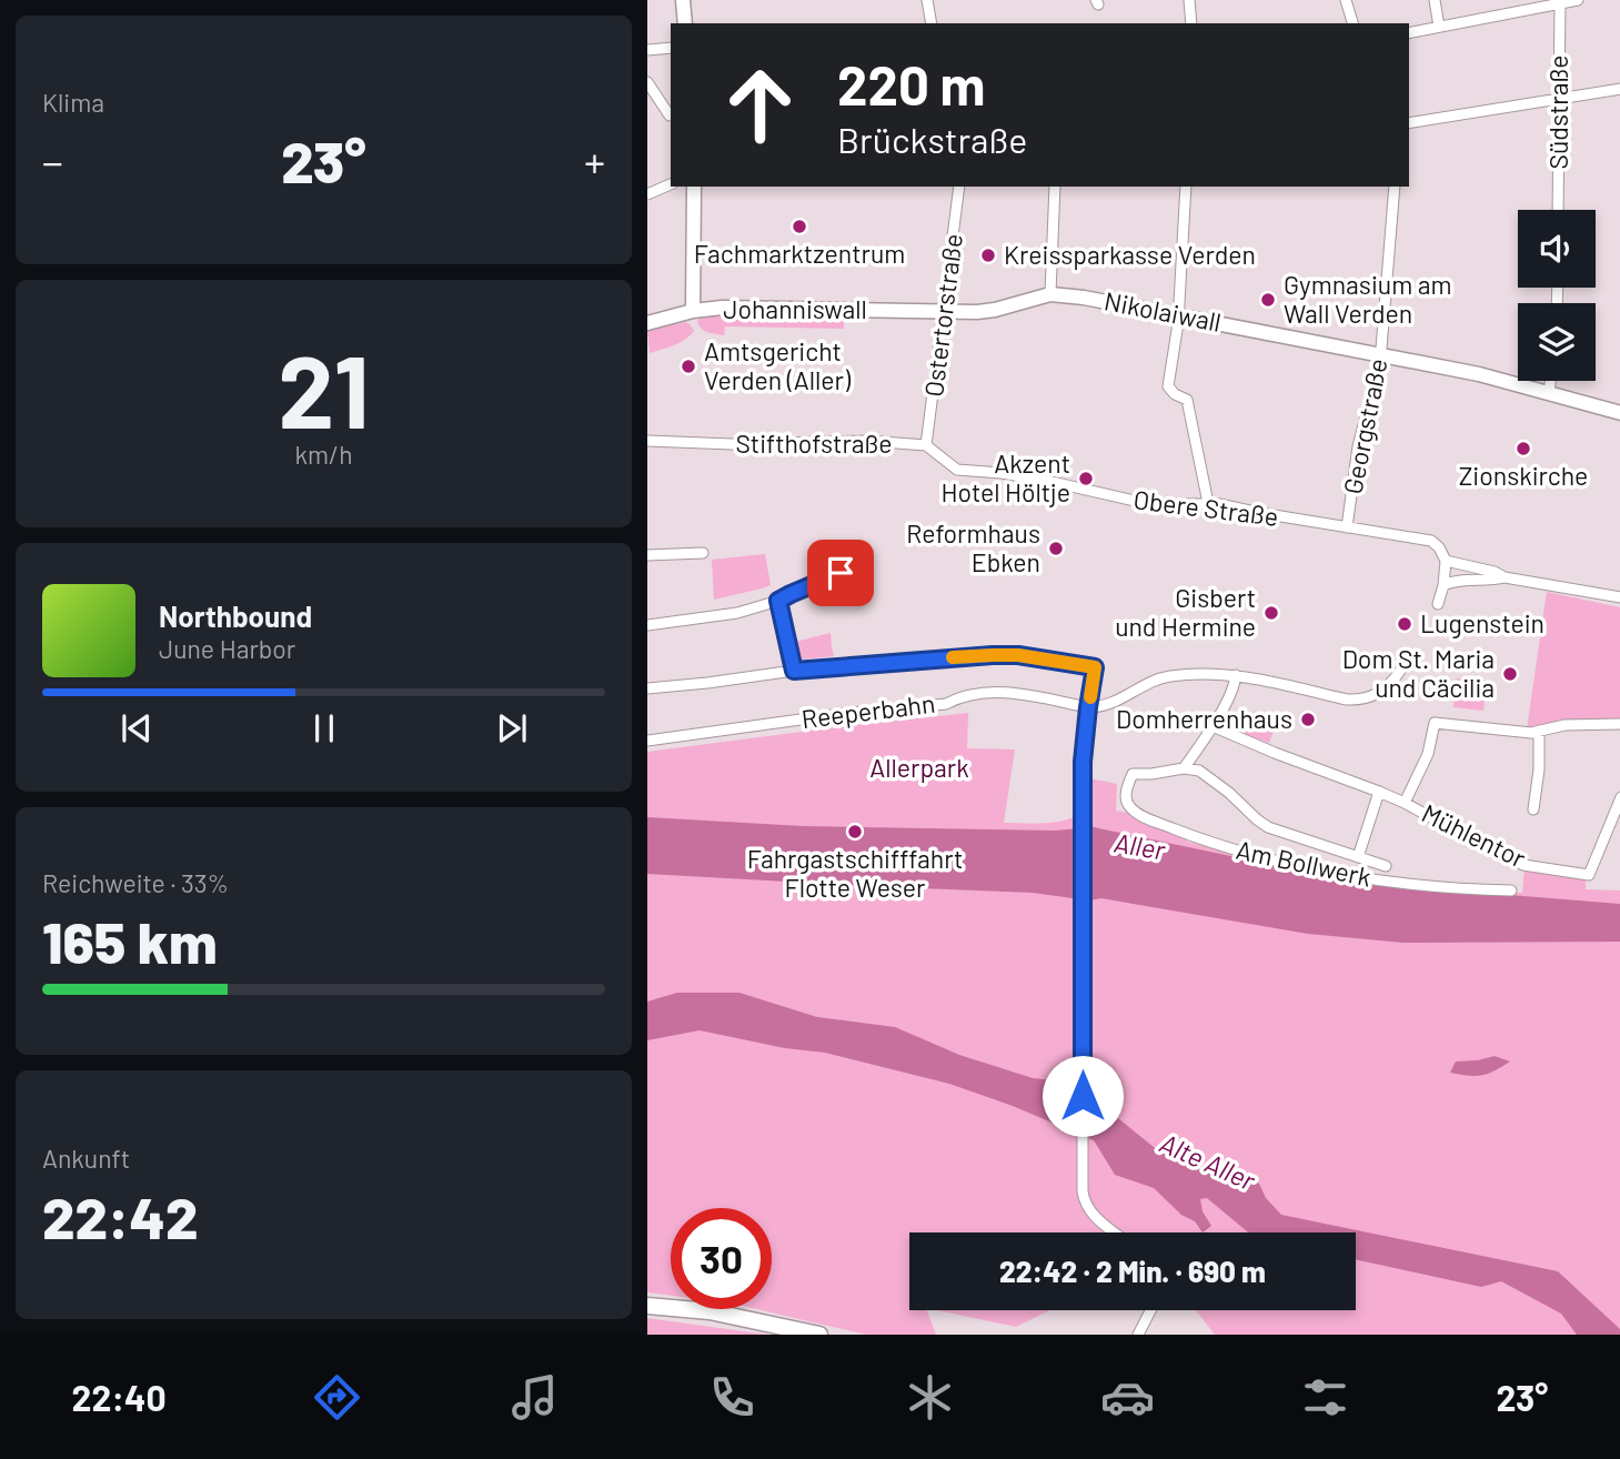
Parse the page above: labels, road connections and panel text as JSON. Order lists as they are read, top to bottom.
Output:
{
  "streets": {
    "main road": ["Johanniswall", "Nikolaiwall"],
    "street": [
      "Südstraße",
      "Ostertorstraße",
      "Georgstraße",
      "Stifthofstraße",
      "Obere Straße",
      "Reeperbahn",
      "Mühlentor",
      "Am Bollwerk"
    ]
  },
  "crossings": [
    ["Johanniswall", "Nikolaiwall"],
    ["Johanniswall", "Ostertorstraße"],
    ["Nikolaiwall", "Ostertorstraße"],
    ["Nikolaiwall", "Georgstraße"],
    ["Ostertorstraße", "Stifthofstraße"],
    ["Ostertorstraße", "Obere Straße"],
    ["Georgstraße", "Obere Straße"],
    ["Stifthofstraße", "Obere Straße"]
  ],
  "water": ["Aller", "Alte Aller"],
  "parks": ["Allerpark"],
  "places": [
    "Fachmarktzentrum",
    "Kreissparkasse Verden",
    "Gymnasium am Wall Verden",
    "Amtsgericht Verden (Aller)",
    "Zionskirche",
    "Akzent Hotel Höltje",
    "Reformhaus Ebken",
    "Gisbert und Hermine",
    "Lugenstein",
    "Dom St. Maria und Cäcilia",
    "Domherrenhaus",
    "Fahrgastschifffahrt Flotte Weser"
  ],
  "page": {
    "tile": [
      "Klima",
      ["21", "km/h"],
      ["Reichweite · 33%", "165 km"],
      ["Ankunft", "22:42"]
    ],
    "turn": ["220 m", "Brückstraße"],
    "heat": ["−", "23°", "+"],
    "song": ["Northbound", "June Harbor"],
    "limit": "30",
    "trip": "22:42 · 2 Min. · 690 m",
    "tabs": ["22:40", "23°"]
  }
}
